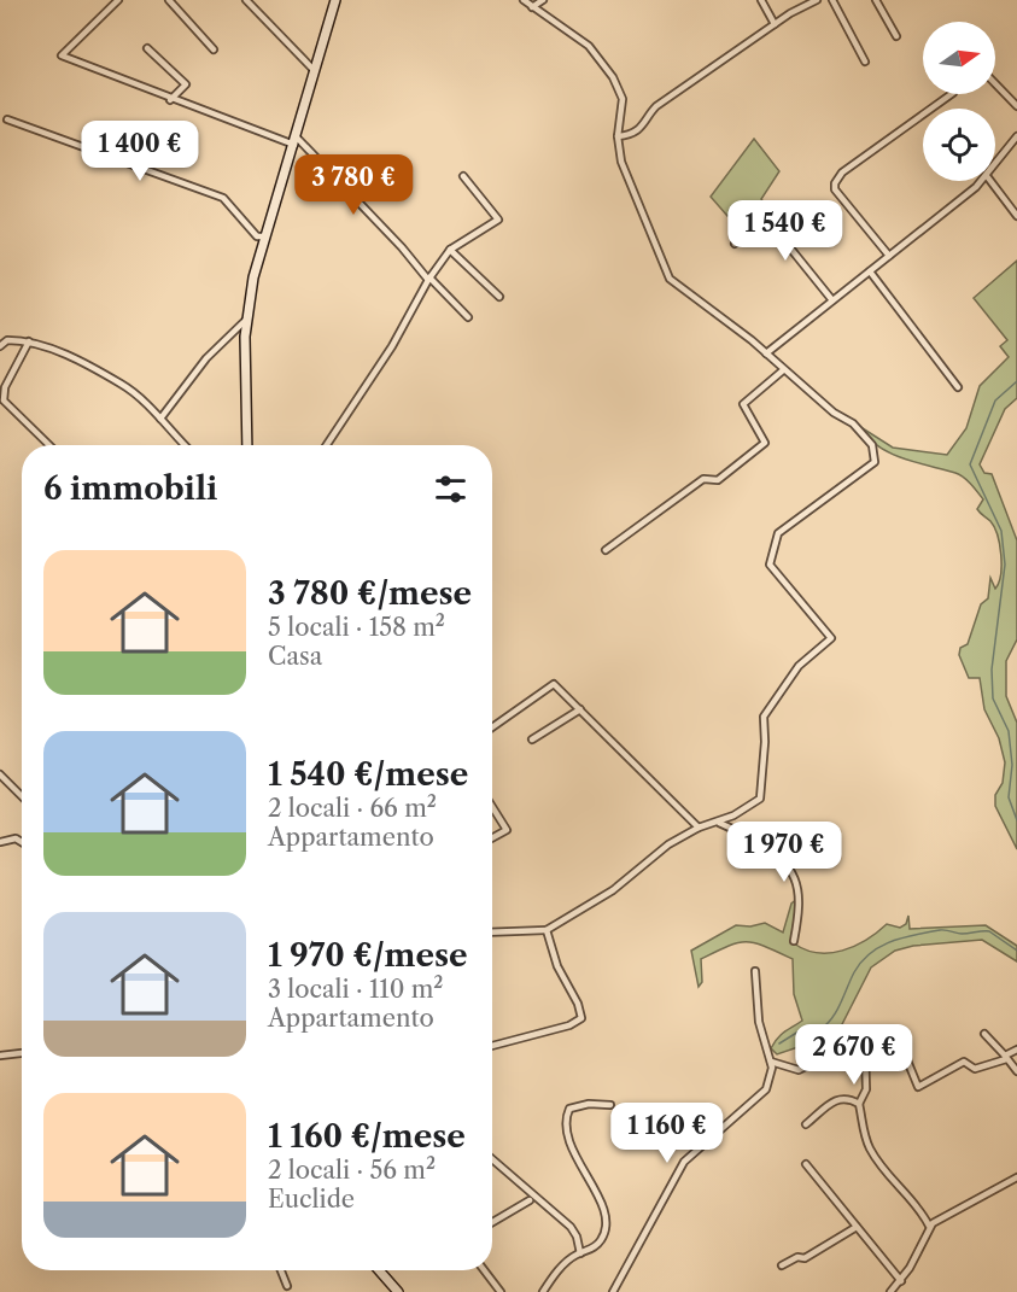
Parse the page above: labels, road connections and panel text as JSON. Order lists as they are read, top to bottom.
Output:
{
  "north": "right",
  "page": {
    "price": [
      "1 400 €",
      "3 780 €",
      "1 540 €",
      "1 970 €",
      "2 670 €",
      "1 160 €"
    ],
    "heading": "6 immobili",
    "list": [
      {
        "name": "3 780 €/mese",
        "note": "5 locali · 158 m² · Casa"
      },
      {
        "name": "1 540 €/mese",
        "note": "2 locali · 66 m² · Appartamento"
      },
      {
        "name": "1 970 €/mese",
        "note": "3 locali · 110 m² · Appartamento"
      },
      {
        "name": "1 160 €/mese",
        "note": "2 locali · 56 m² · Euclide"
      }
    ]
  }
}
